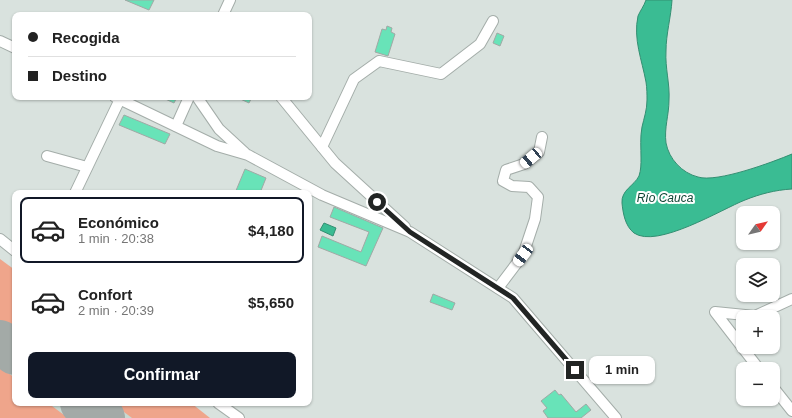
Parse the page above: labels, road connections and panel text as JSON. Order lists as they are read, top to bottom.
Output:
{
  "water": ["Río Cauca"],
  "north": "top right",
  "page": {
    "banner": ["Recogida", "Destino"],
    "list": [
      {
        "name": "Económico",
        "note": "1 min · 20:38",
        "value": "$4,180"
      },
      {
        "name": "Confort",
        "note": "2 min · 20:39",
        "value": "$5,650"
      }
    ],
    "map_buttons": ["+", "−"],
    "buttons": "Confirmar",
    "bubble": "1 min"
  }
}
